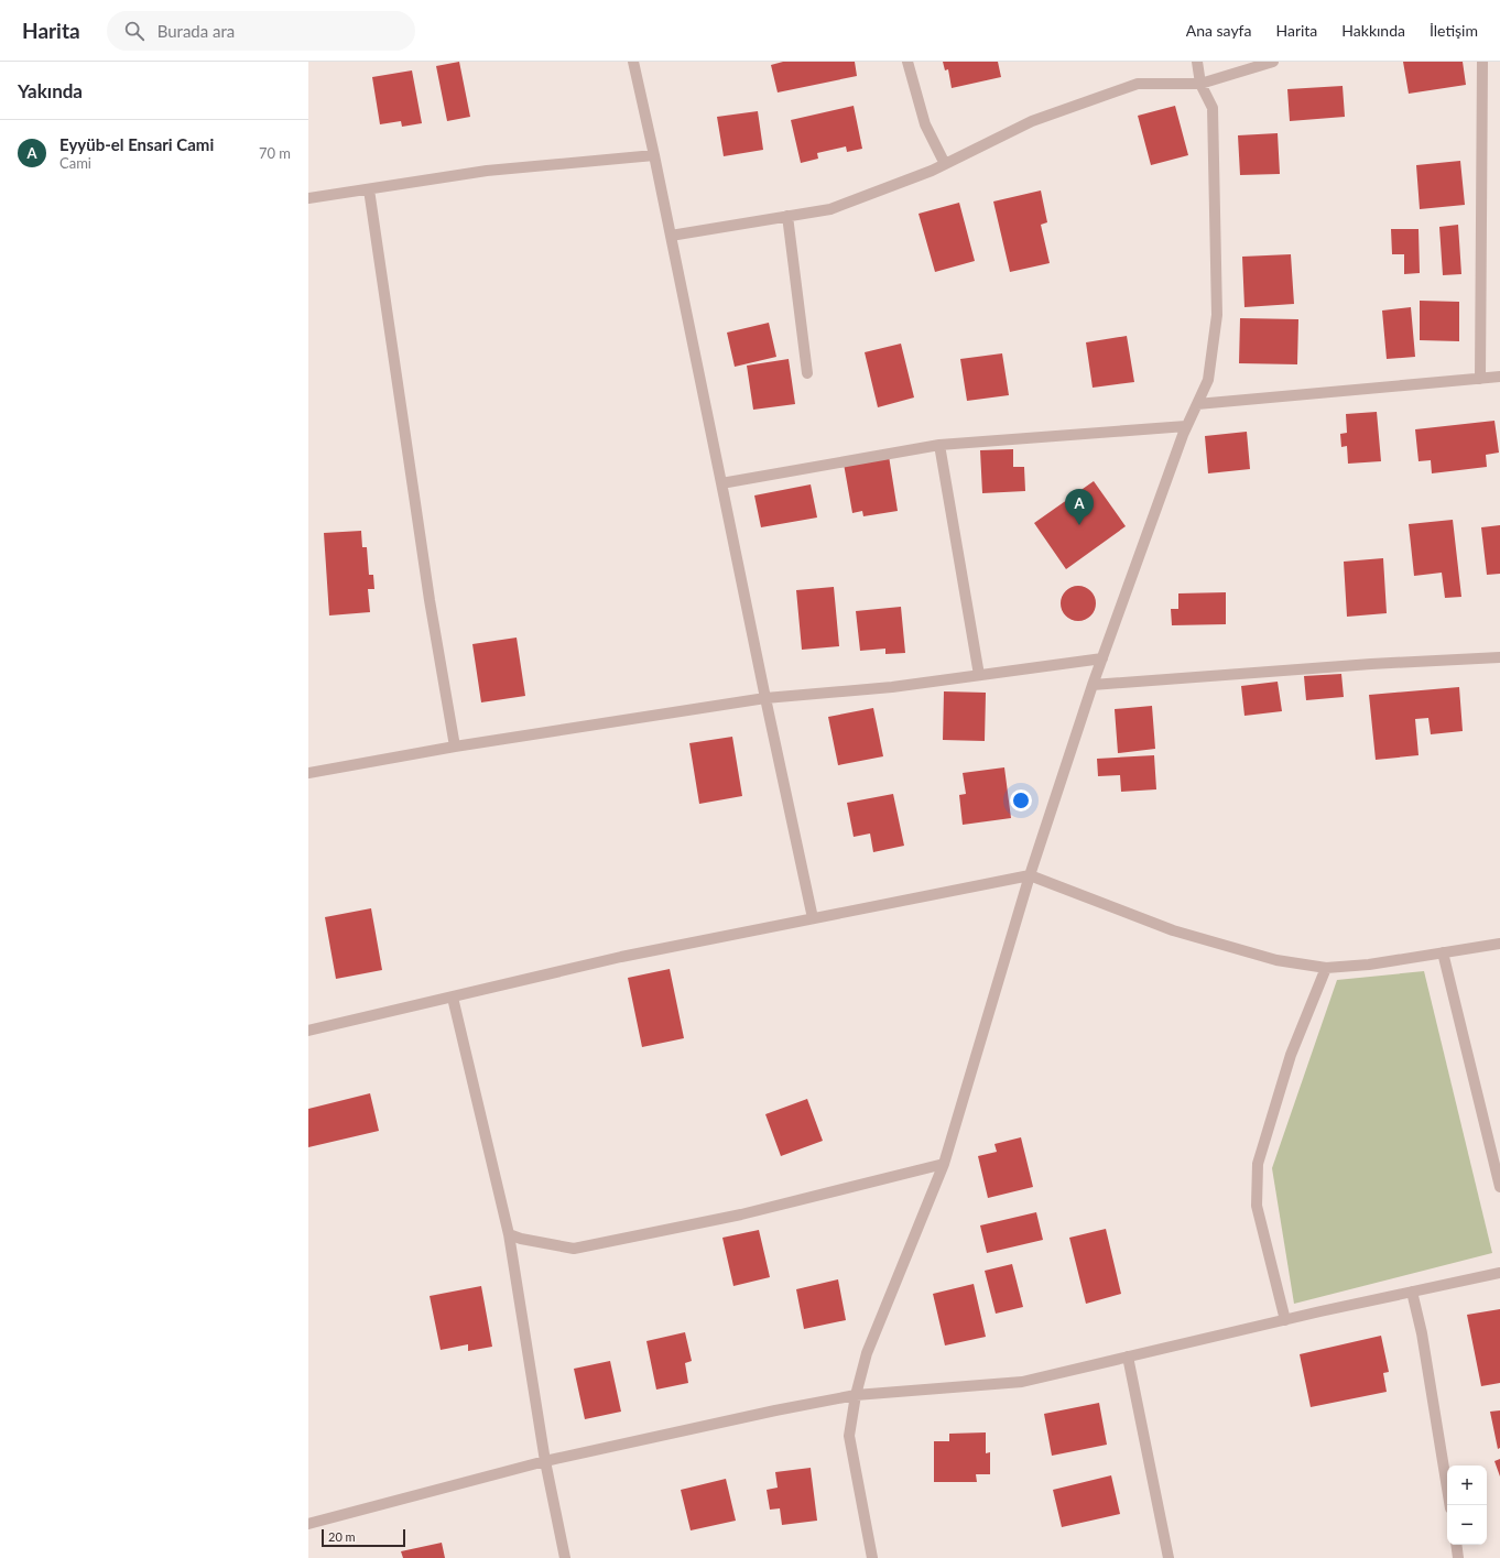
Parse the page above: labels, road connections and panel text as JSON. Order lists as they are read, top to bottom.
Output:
{
  "scale_bar": "20 m",
  "page": {
    "header": "Harita",
    "search": "Burada ara",
    "nav": [
      "Ana sayfa",
      "Harita",
      "Hakkında",
      "İletişim"
    ],
    "heading": "Yakında",
    "list": [
      {
        "mark": "A",
        "name": "Eyyüb-el Ensari Cami",
        "note": "Cami",
        "value": "70 m"
      }
    ],
    "pins": "A",
    "map_buttons": ["+", "−"],
    "scale": "20 m"
  }
}
